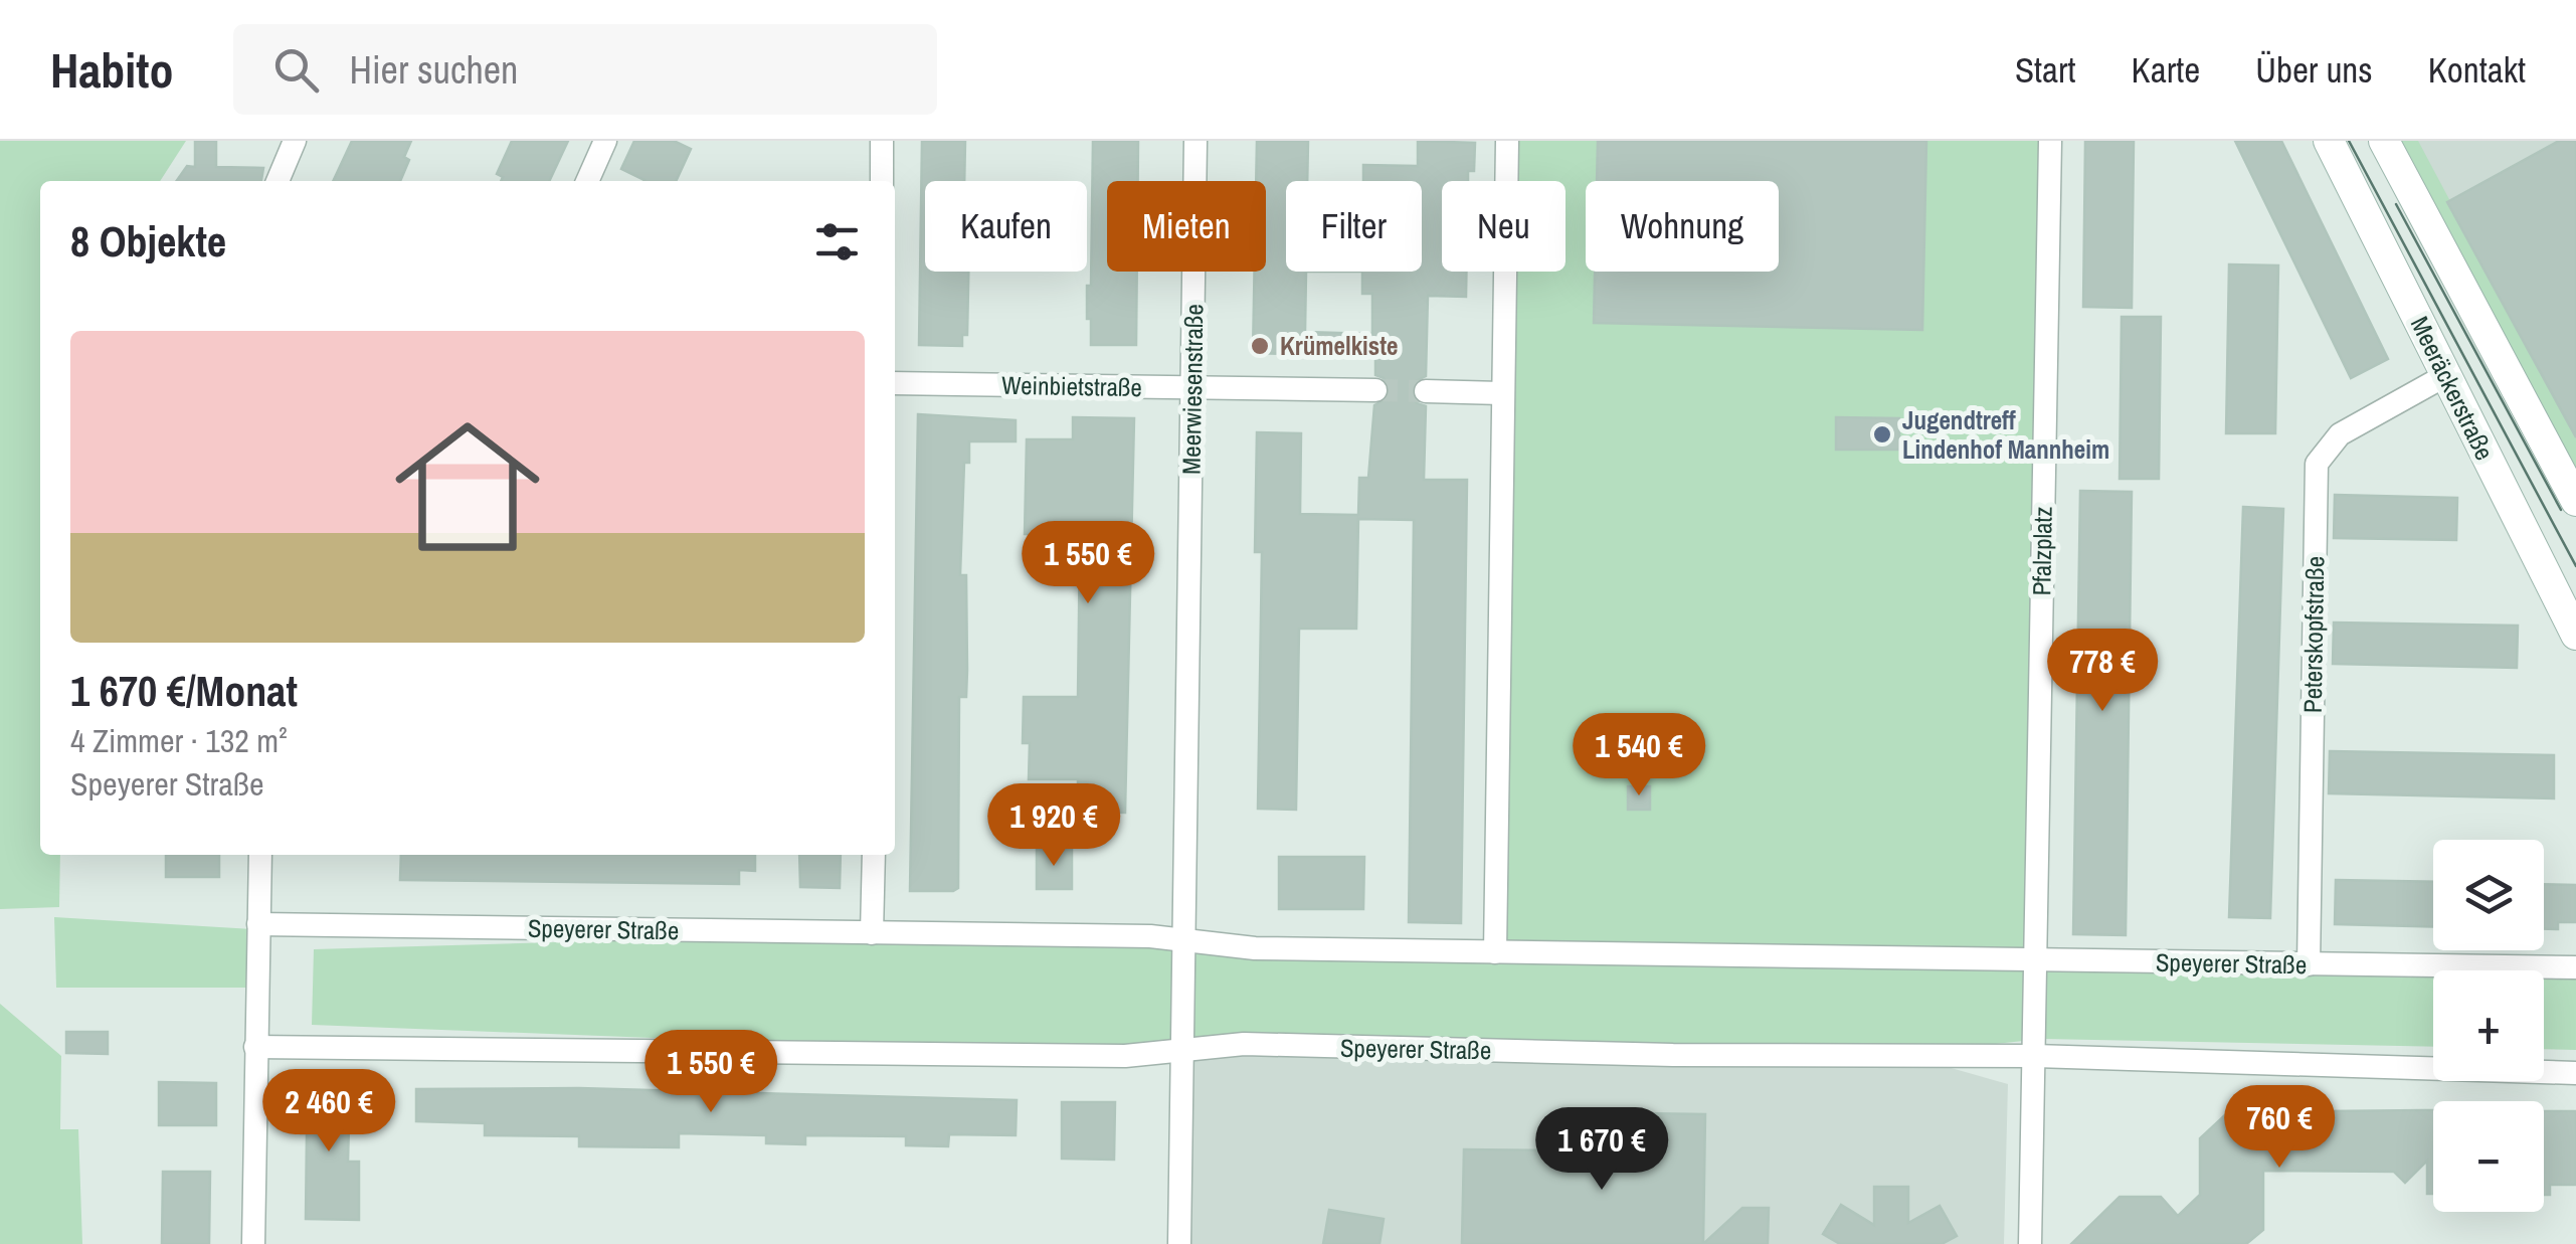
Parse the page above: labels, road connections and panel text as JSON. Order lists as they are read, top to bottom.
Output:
{
  "streets": {
    "street": [
      "Weinbietstraße",
      "Meeräckerstraße",
      "Meerwiesenstraße",
      "Pfalzplatz",
      "Peterskopfstraße",
      "Speyerer Straße"
    ]
  },
  "crossings": [
    ["Weinbietstraße", "Meerwiesenstraße"],
    ["Meeräckerstraße", "Peterskopfstraße"],
    ["Meerwiesenstraße", "Speyerer Straße"],
    ["Pfalzplatz", "Speyerer Straße"],
    ["Peterskopfstraße", "Speyerer Straße"]
  ],
  "places": ["Krümelkiste", "Jugendtreff Lindenhof Mannheim"],
  "page": {
    "header": "Habito",
    "search": "Hier suchen",
    "nav": [
      "Start",
      "Karte",
      "Über uns",
      "Kontakt"
    ],
    "chip": [
      "Kaufen",
      "Mieten",
      "Filter",
      "Neu",
      "Wohnung"
    ],
    "heading": "8 Objekte",
    "list": [
      {
        "name": "1 670 €/Monat",
        "note": "4 Zimmer · 132 m² · Speyerer Straße"
      }
    ],
    "price": [
      "1 550 €",
      "778 €",
      "1 540 €",
      "1 920 €",
      "1 550 €",
      "2 460 €",
      "760 €",
      "1 670 €"
    ],
    "map_buttons": ["+", "−"]
  }
}
